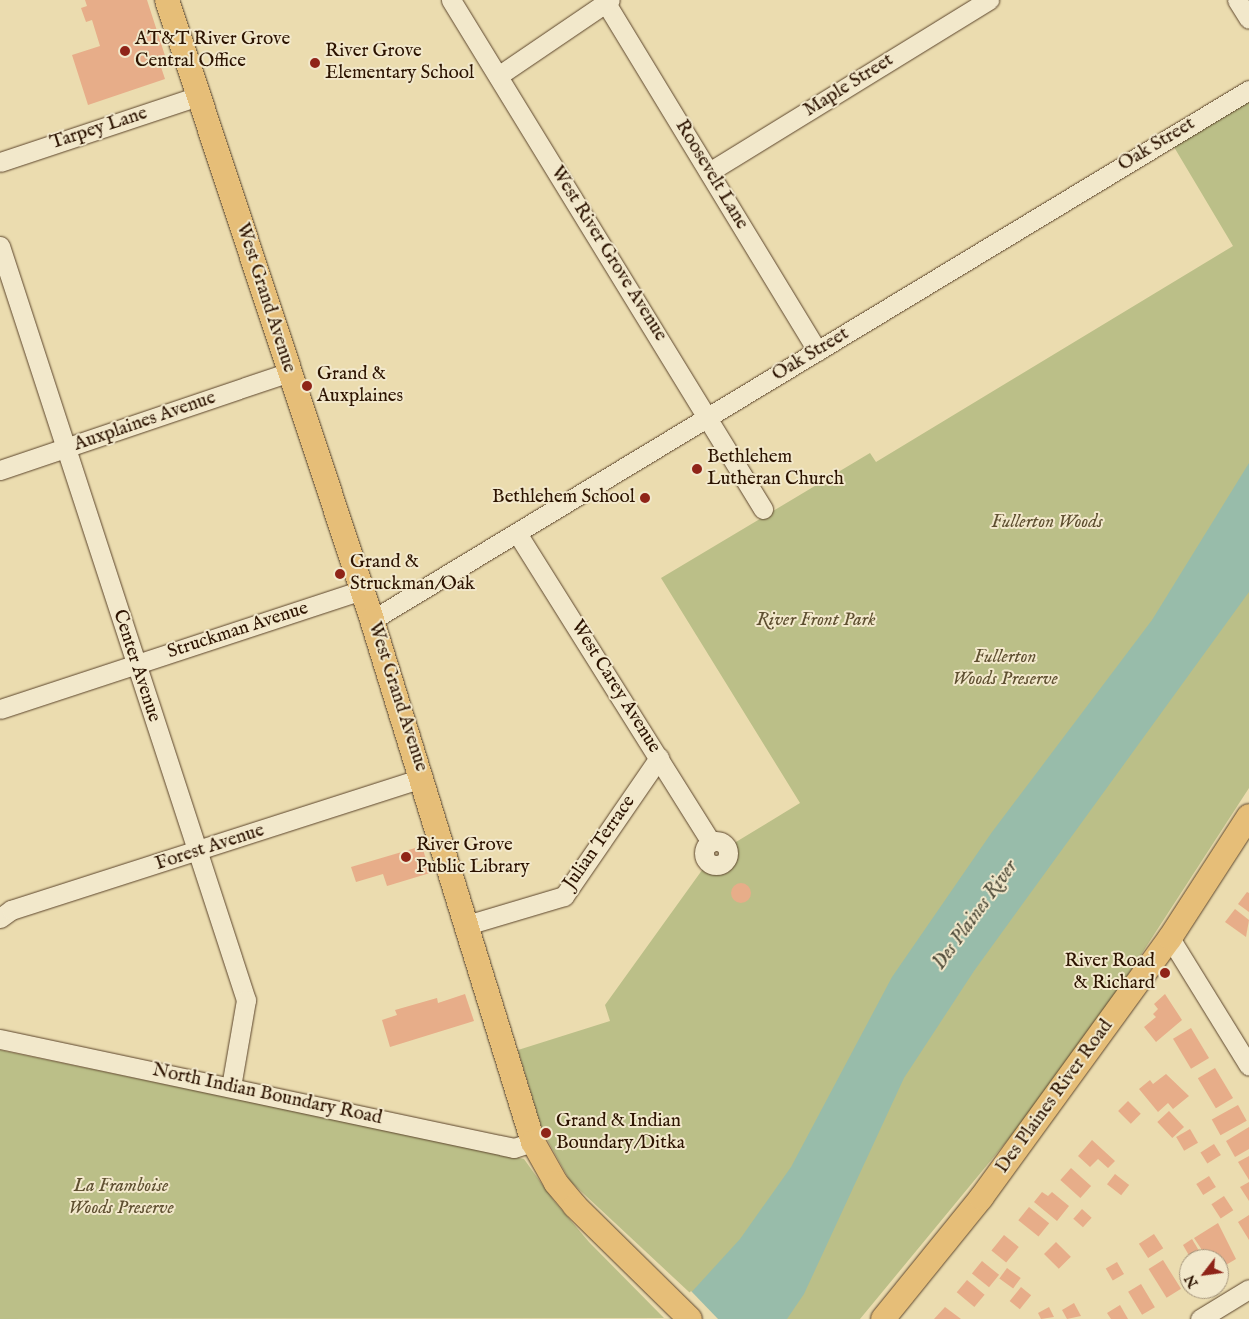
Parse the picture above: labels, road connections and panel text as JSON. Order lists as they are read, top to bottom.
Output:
{
  "streets": {
    "main road": ["West Grand Avenue", "Des Plaines River Road"],
    "street": [
      "Maple Street",
      "Tarpey Lane",
      "Oak Street",
      "Roosevelt Lane",
      "West River Grove Avenue",
      "Auxplaines Avenue",
      "Struckman Avenue",
      "Center Avenue",
      "West Carey Avenue",
      "Julian Terrace",
      "Forest Avenue",
      "North Indian Boundary Road"
    ]
  },
  "crossings": [
    ["Maple Street", "Roosevelt Lane"],
    ["Tarpey Lane", "West Grand Avenue"],
    ["Oak Street", "Roosevelt Lane"],
    ["Oak Street", "West River Grove Avenue"],
    ["Oak Street", "West Grand Avenue"],
    ["Oak Street", "West Carey Avenue"],
    ["West Grand Avenue", "Auxplaines Avenue"],
    ["West Grand Avenue", "Struckman Avenue"],
    ["West Grand Avenue", "Julian Terrace"],
    ["West Grand Avenue", "Forest Avenue"],
    ["West Grand Avenue", "North Indian Boundary Road"],
    ["Auxplaines Avenue", "Center Avenue"],
    ["Struckman Avenue", "Center Avenue"],
    ["Center Avenue", "Forest Avenue"],
    ["Center Avenue", "North Indian Boundary Road"],
    ["West Carey Avenue", "Julian Terrace"]
  ],
  "water": ["Des Plaines River"],
  "parks": [
    "Fullerton Woods",
    "River Front Park",
    "Fullerton Woods Preserve",
    "La Framboise Woods Preserve"
  ],
  "places": [
    "AT&T River Grove Central Office",
    "River Grove Elementary School",
    "Grand & Auxplaines",
    "Bethlehem Lutheran Church",
    "Bethlehem School",
    "Grand & Struckman/Oak",
    "River Grove Public Library",
    "River Road & Richard",
    "Grand & Indian Boundary/Ditka"
  ],
  "north": "bottom left"
}
